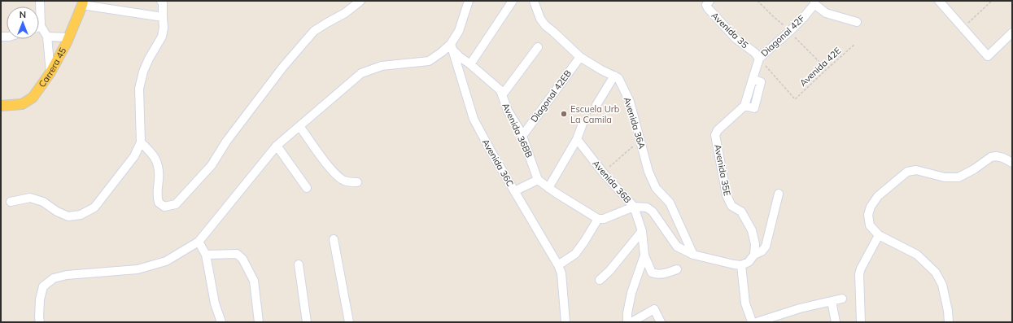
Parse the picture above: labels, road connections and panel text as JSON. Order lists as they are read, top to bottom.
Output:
{
  "streets": {
    "main road": ["Carrera 45"],
    "street": [
      "Avenida 35",
      "Diagonal 42F",
      "Diagonal 42EB",
      "Avenida 36A",
      "Avenida 36BB",
      "Avenida 36C",
      "Avenida 35E",
      "Avenida 36B"
    ],
    "path": ["Avenida 42E"]
  },
  "crossings": [
    ["Avenida 35", "Diagonal 42F"],
    ["Avenida 35", "Avenida 42E"],
    ["Diagonal 42F", "Avenida 42E"],
    ["Diagonal 42F", "Avenida 35E"],
    ["Diagonal 42EB", "Avenida 36BB"],
    ["Avenida 36BB", "Avenida 36C"]
  ],
  "places": ["Escuela Urb La Camila"],
  "north": "top"
}
